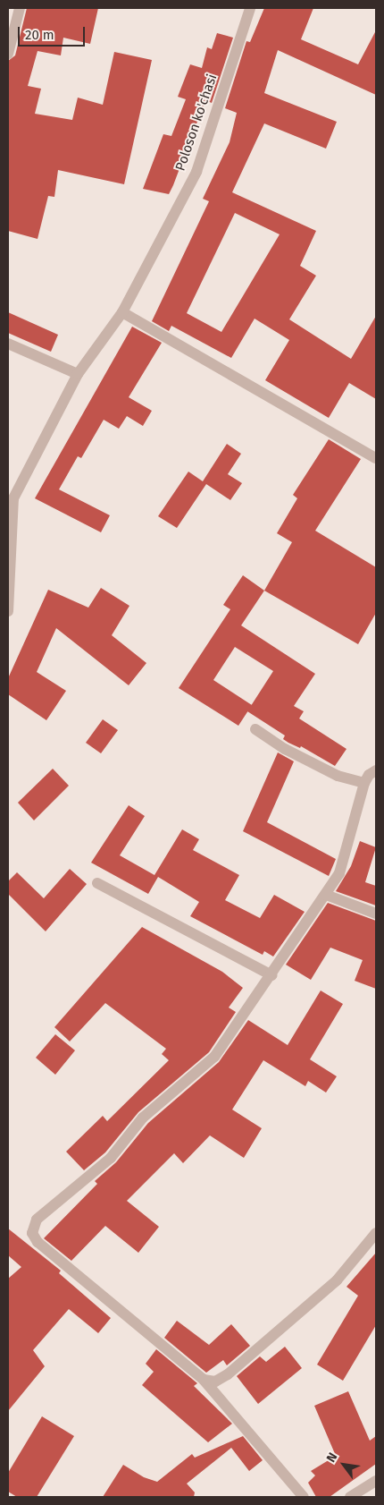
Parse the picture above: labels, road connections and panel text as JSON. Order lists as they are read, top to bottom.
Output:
{
  "streets": {
    "street": ["Poloson ko'chasi"]
  },
  "scale_bar": "20 m",
  "north": "top left"
}
